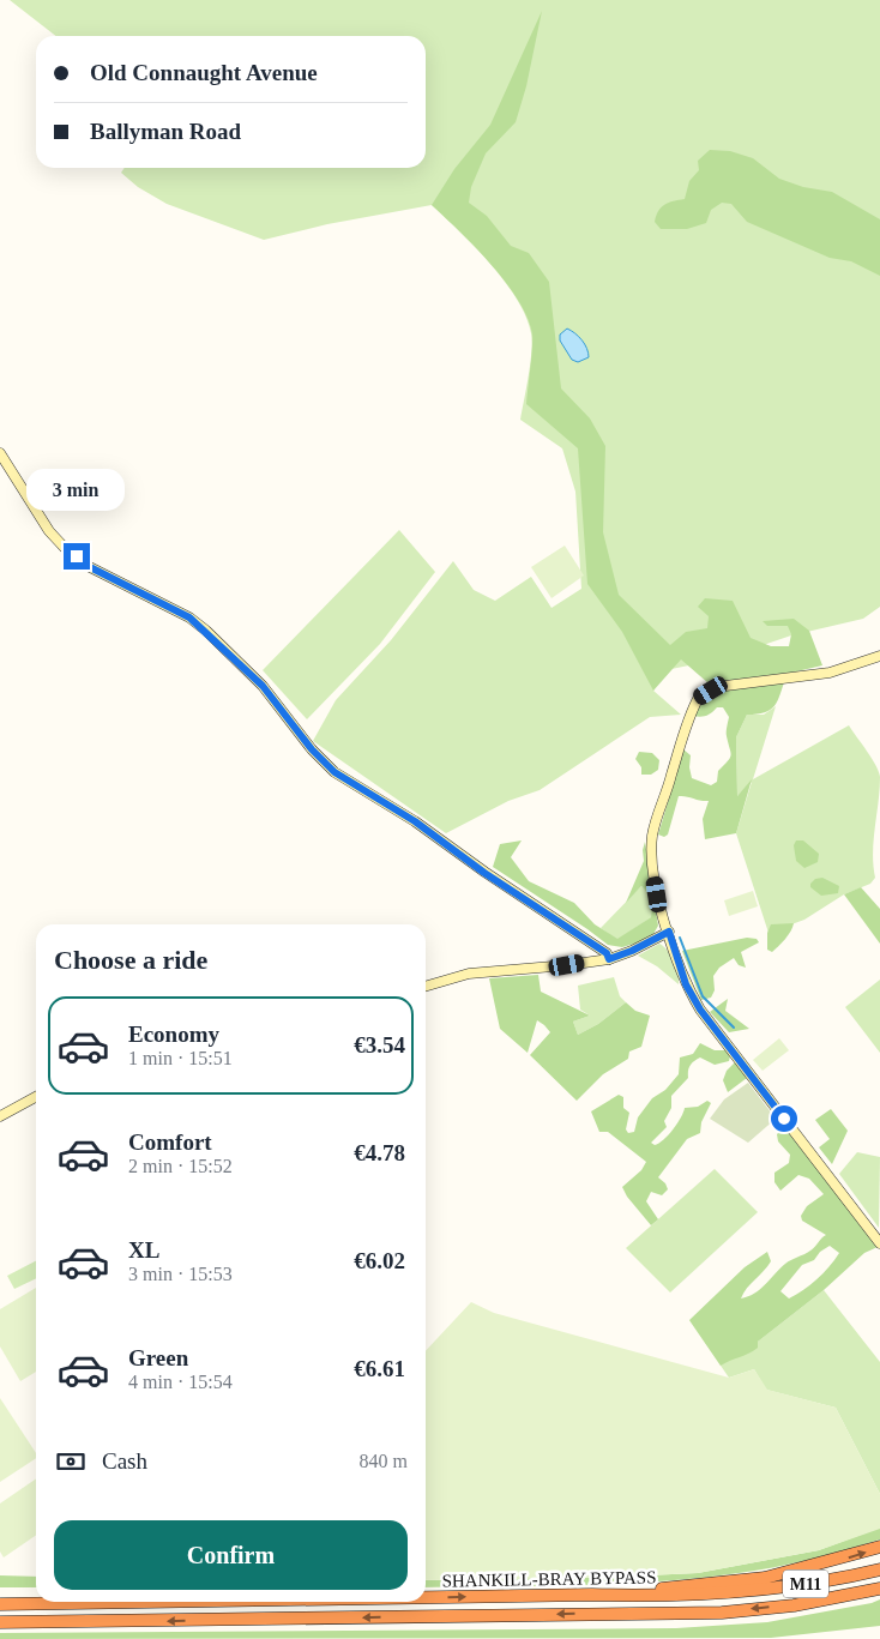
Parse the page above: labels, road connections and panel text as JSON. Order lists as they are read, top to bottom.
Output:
{
  "streets": {
    "highway": ["SHANKILL-BRAY BYPASS", "M11"]
  },
  "page": {
    "banner": ["Old Connaught Avenue", "Ballyman Road"],
    "bubble": "3 min",
    "heading": "Choose a ride",
    "list": [
      {
        "name": "Economy",
        "note": "1 min · 15:51",
        "value": "€3.54"
      },
      {
        "name": "Comfort",
        "note": "2 min · 15:52",
        "value": "€4.78"
      },
      {
        "name": "XL",
        "note": "3 min · 15:53",
        "value": "€6.02"
      },
      {
        "name": "Green",
        "note": "4 min · 15:54",
        "value": "€6.61"
      }
    ],
    "pay": ["Cash", "840 m"],
    "buttons": "Confirm"
  }
}
